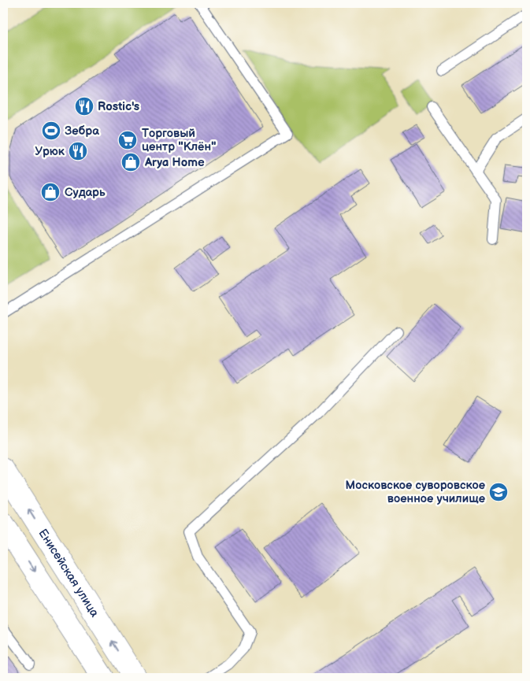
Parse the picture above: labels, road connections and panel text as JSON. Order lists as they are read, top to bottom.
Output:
{
  "streets": {
    "main road": ["Енисейская улица"]
  },
  "places": {
    "restaurant": ["Rostic's", "Урюк"],
    "sports": ["Зебра"],
    "supermarket": ["Торговый центр \"Клён\""],
    "shop": ["Arya Home", "Сударь"],
    "school or university": ["Московское суворовское военное училище"]
  }
}
